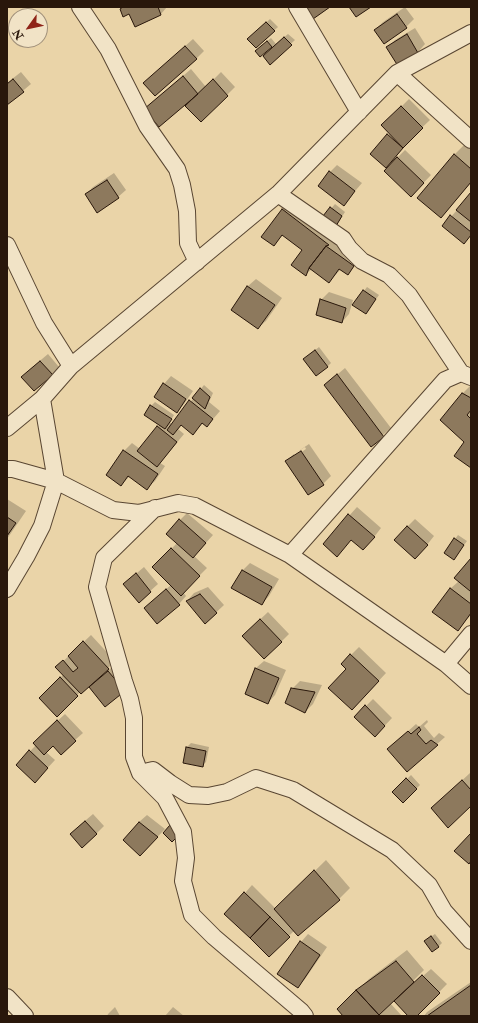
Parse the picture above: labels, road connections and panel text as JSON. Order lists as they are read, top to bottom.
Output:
{
  "north": "bottom left"
}
